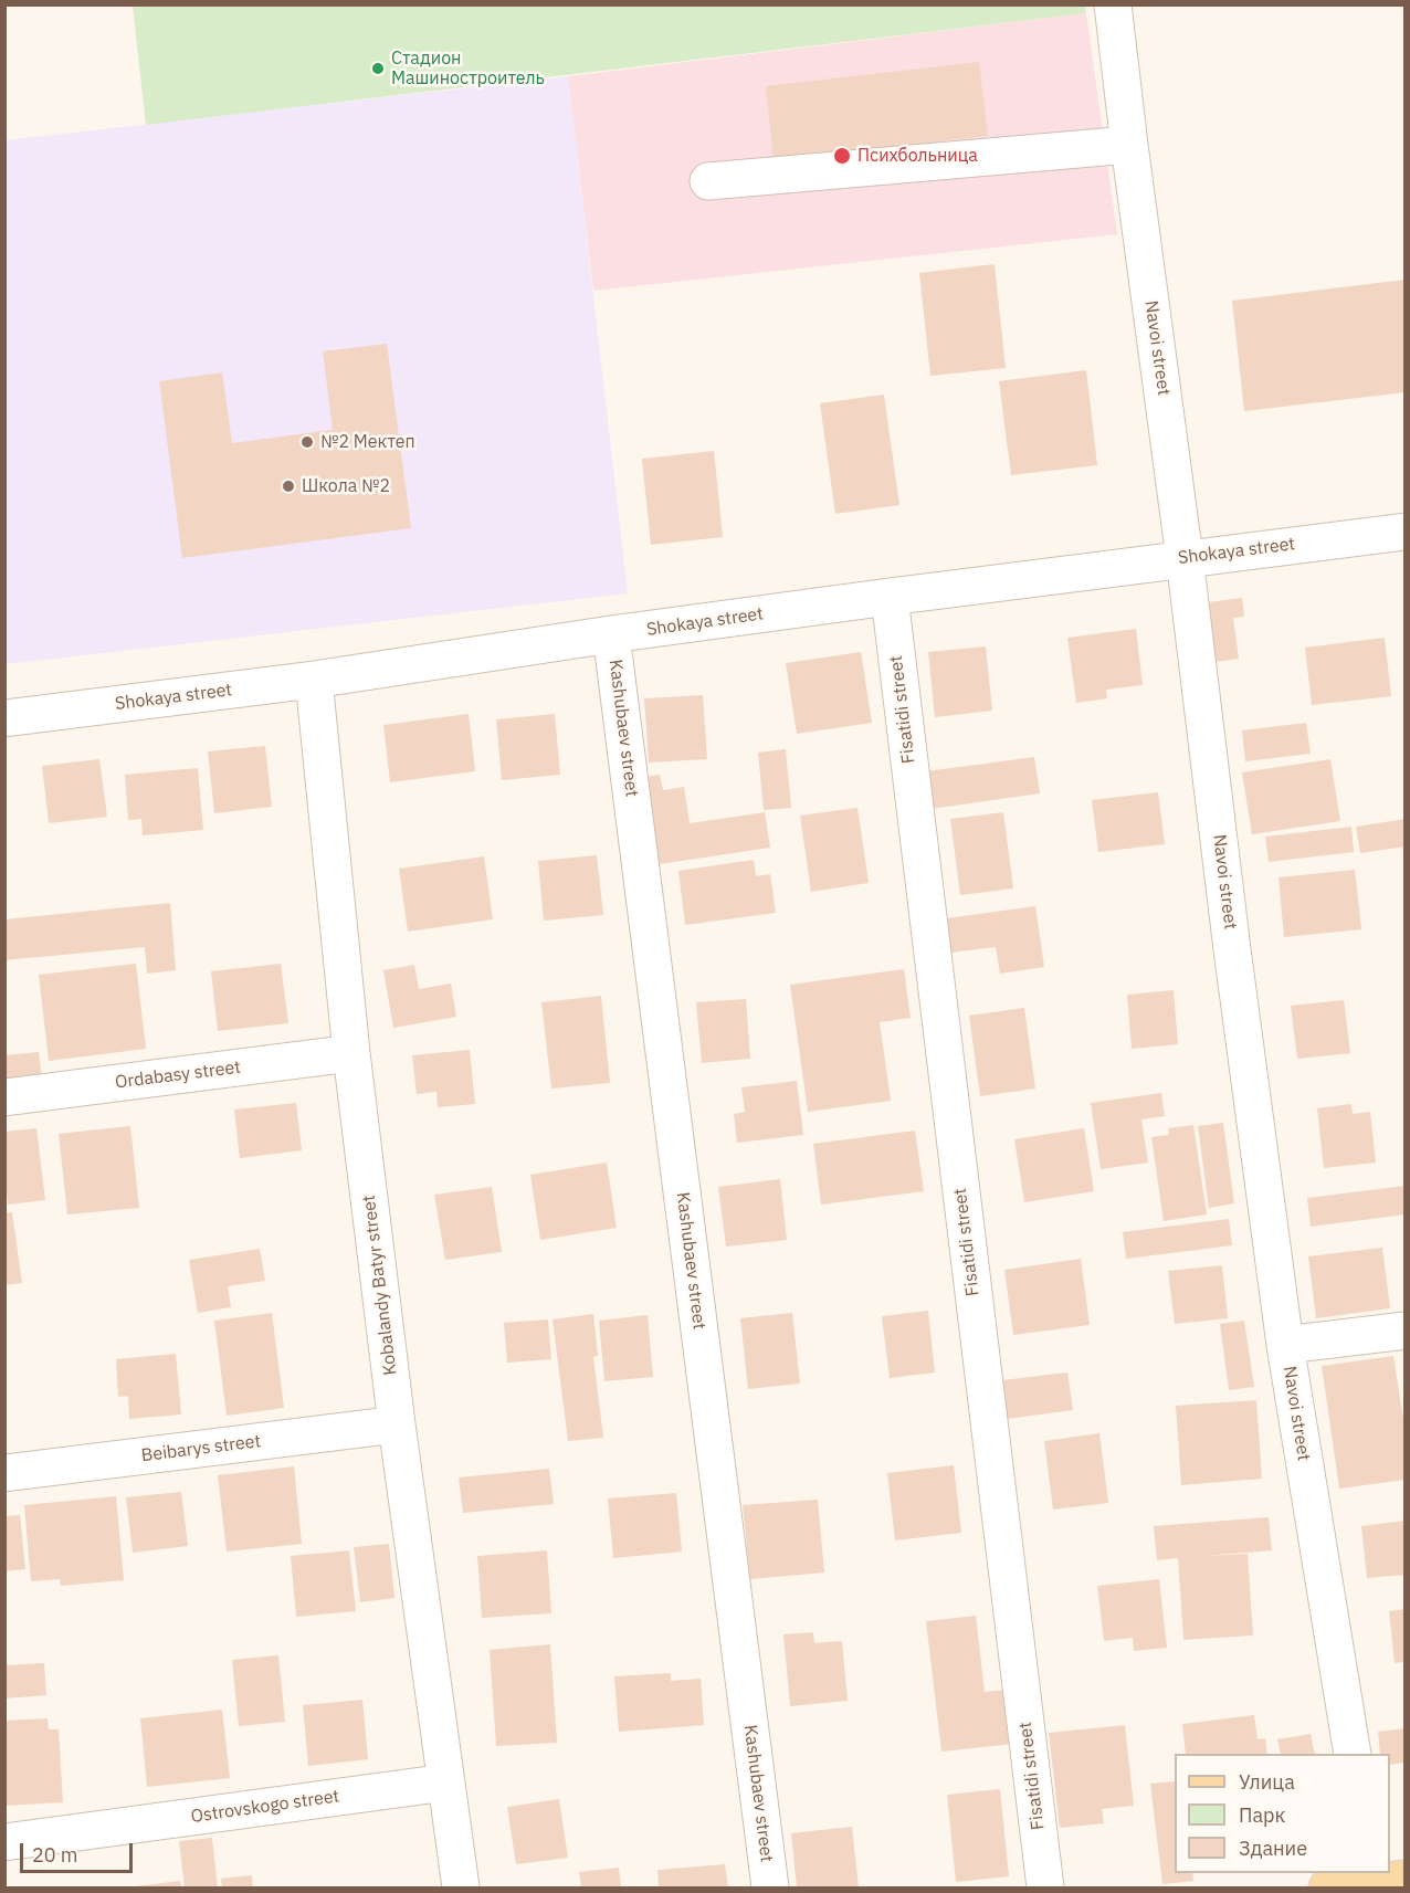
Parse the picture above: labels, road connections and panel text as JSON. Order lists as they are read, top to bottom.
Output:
{
  "streets": {
    "street": [
      "Navoi street",
      "Shokaya street",
      "Fisatidi street",
      "Kashubaev street",
      "Ordabasy street",
      "Kobalandy Batyr street",
      "Beibarys street",
      "Ostrovskogo street"
    ]
  },
  "crossings": [
    ["Navoi street", "Shokaya street"],
    ["Shokaya street", "Fisatidi street"],
    ["Shokaya street", "Kashubaev street"],
    ["Shokaya street", "Kobalandy Batyr street"],
    ["Ordabasy street", "Kobalandy Batyr street"],
    ["Kobalandy Batyr street", "Beibarys street"],
    ["Kobalandy Batyr street", "Ostrovskogo street"]
  ],
  "places": [
    "Стадион Машиностроитель",
    "Психбольница",
    "№2 Мектеп",
    "Школа №2"
  ],
  "legend": ["Улица", "Парк", "Здание"],
  "scale_bar": "20 m"
}
